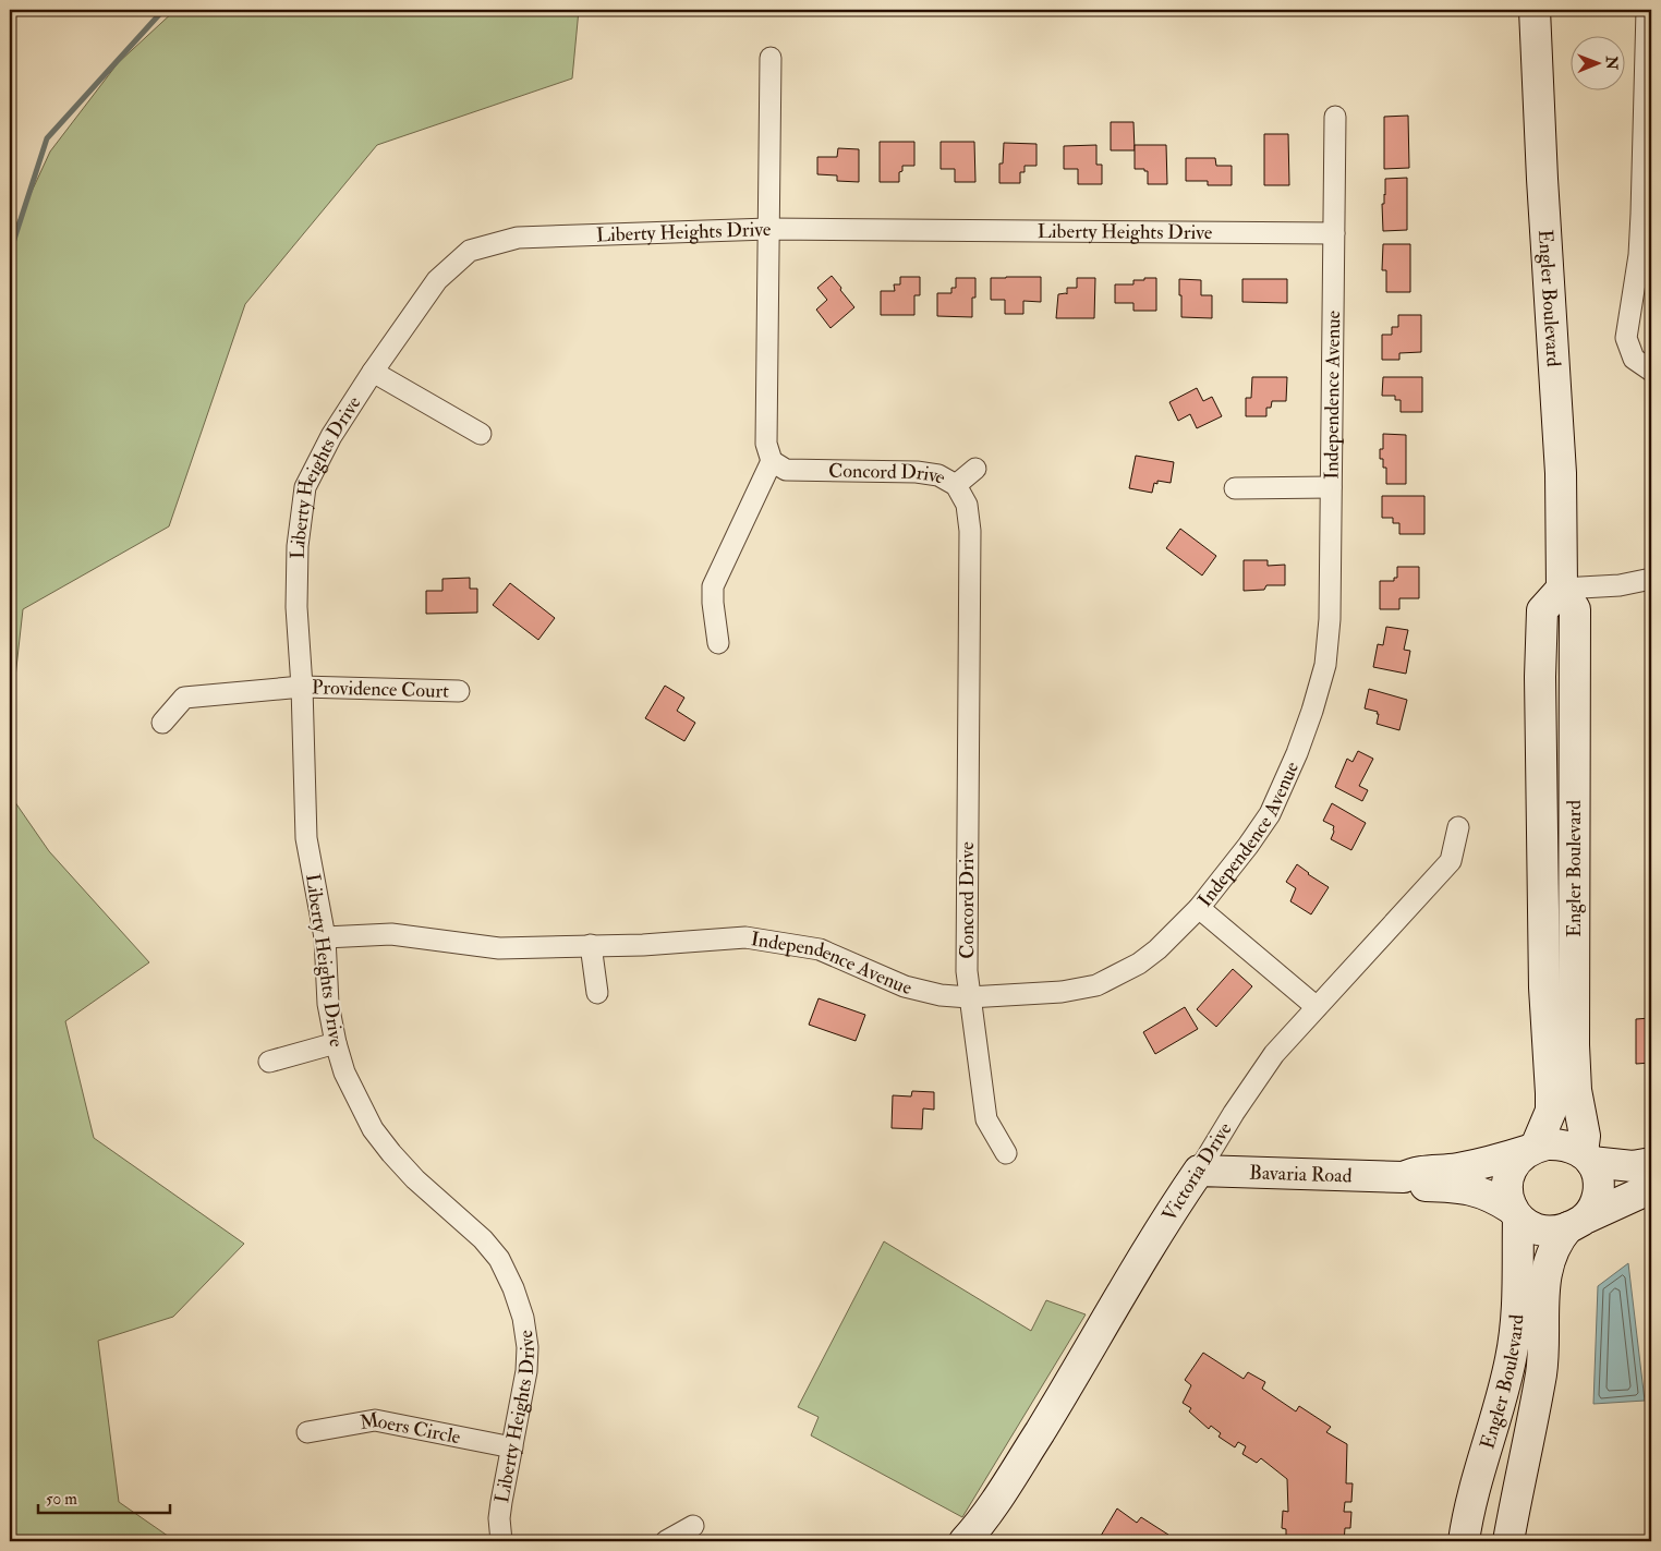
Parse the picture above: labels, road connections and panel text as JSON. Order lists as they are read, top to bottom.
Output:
{
  "streets": {
    "main road": ["Engler Boulevard", "Victoria Drive", "Bavaria Road"],
    "street": [
      "Liberty Heights Drive",
      "Independence Avenue",
      "Concord Drive",
      "Providence Court",
      "Moers Circle"
    ]
  },
  "crossings": [
    ["Liberty Heights Drive", "Independence Avenue"],
    ["Liberty Heights Drive", "Providence Court"],
    ["Liberty Heights Drive", "Moers Circle"],
    ["Engler Boulevard", "Bavaria Road"],
    ["Independence Avenue", "Concord Drive"],
    ["Victoria Drive", "Bavaria Road"]
  ],
  "scale_bar": "50 m",
  "north": "right"
}
